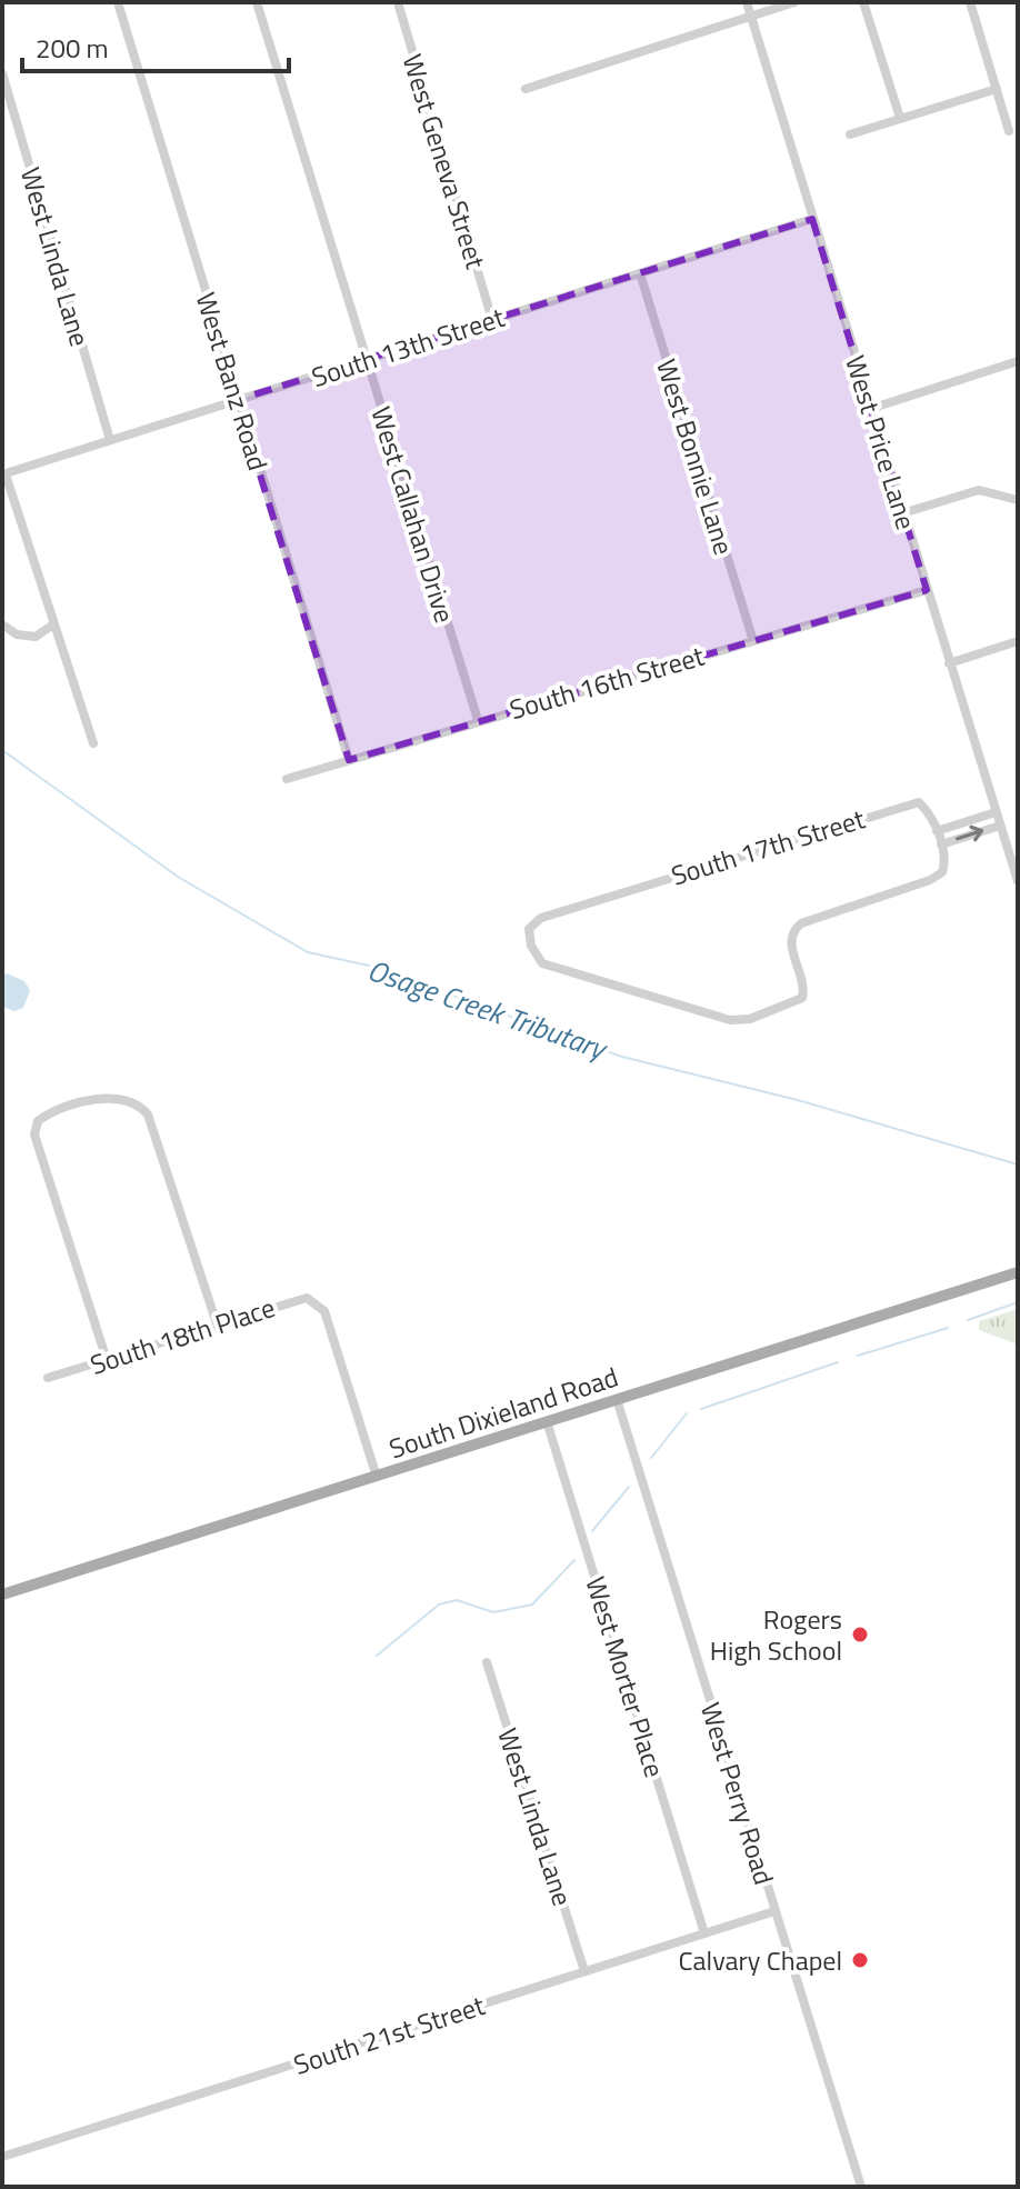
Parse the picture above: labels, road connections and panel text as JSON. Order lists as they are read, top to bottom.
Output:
{
  "streets": {
    "main road": ["South Dixieland Road"],
    "street": [
      "West Geneva Street",
      "West Linda Lane",
      "South 13th Street",
      "West Banz Road",
      "West Price Lane",
      "West Bonnie Lane",
      "West Callahan Drive",
      "South 16th Street",
      "South 17th Street",
      "South 18th Place",
      "West Morter Place",
      "West Perry Road",
      "South 21st Street"
    ]
  },
  "crossings": [
    ["West Geneva Street", "South 13th Street"],
    ["West Linda Lane", "South 13th Street"],
    ["West Linda Lane", "South 21st Street"],
    ["South 13th Street", "West Banz Road"],
    ["South 13th Street", "West Price Lane"],
    ["South 13th Street", "West Bonnie Lane"],
    ["South 13th Street", "West Callahan Drive"],
    ["West Banz Road", "South 16th Street"],
    ["West Price Lane", "South 16th Street"],
    ["West Bonnie Lane", "South 16th Street"],
    ["West Callahan Drive", "South 16th Street"],
    ["South 18th Place", "South Dixieland Road"],
    ["South Dixieland Road", "West Morter Place"],
    ["South Dixieland Road", "West Perry Road"],
    ["West Morter Place", "South 21st Street"],
    ["West Perry Road", "South 21st Street"]
  ],
  "water": ["Osage Creek Tributary"],
  "places": ["Rogers High School", "Calvary Chapel"],
  "scale_bar": "200 m"
}
